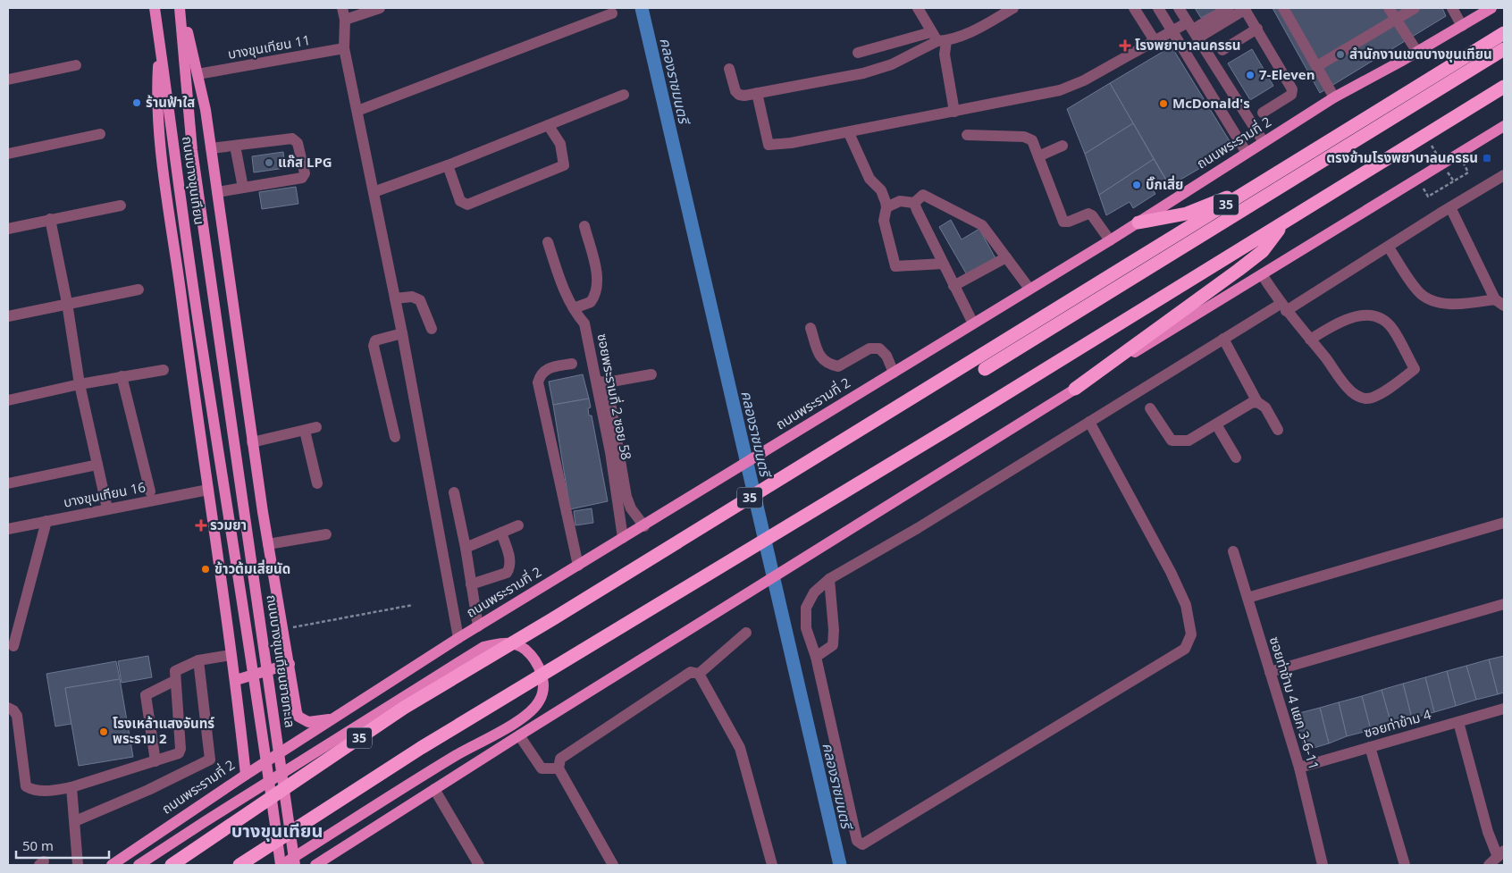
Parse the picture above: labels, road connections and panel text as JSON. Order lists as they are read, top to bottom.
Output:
{
  "streets": {
    "highway": ["35"],
    "main road": ["ถนนพระรามที่ 2", "ถนนบางขุนเทียน", "ถนนบางขุนเทียนชายทะเล"],
    "street": [
      "บางขุนเทียน 11",
      "ซอยพระรามที่ 2 ซอย 58",
      "บางขุนเทียน 16",
      "ซอยท่าข้าม 4 แยก 3-6-11",
      "ซอยท่าข้าม 4"
    ]
  },
  "crossings": [
    ["ถนนพระรามที่ 2", "ซอยพระรามที่ 2 ซอย 58"],
    ["ถนนบางขุนเทียน", "ถนนบางขุนเทียนชายทะเล"],
    ["ซอยท่าข้าม 4 แยก 3-6-11", "ซอยท่าข้าม 4"]
  ],
  "districts": ["บางขุนเทียน"],
  "water": ["คลองราชมนตรี"],
  "places": {
    "health": ["โรงพยาบาลนครธน", "รวมยา"],
    "other": [
      "สำนักงานเขตบางขุนเทียน",
      "7-Eleven",
      "ร้านฟ้าใส",
      "McDonald's",
      "แก๊ส LPG",
      "บิ๊กเสี่ย",
      "ข้าวต้มเสี่ยนัด",
      "โรงเหล้าแสงจันทร์ พระราม 2"
    ],
    "transit": ["ตรงข้ามโรงพยาบาลนครธน"]
  },
  "scale_bar": "50 m"
}
